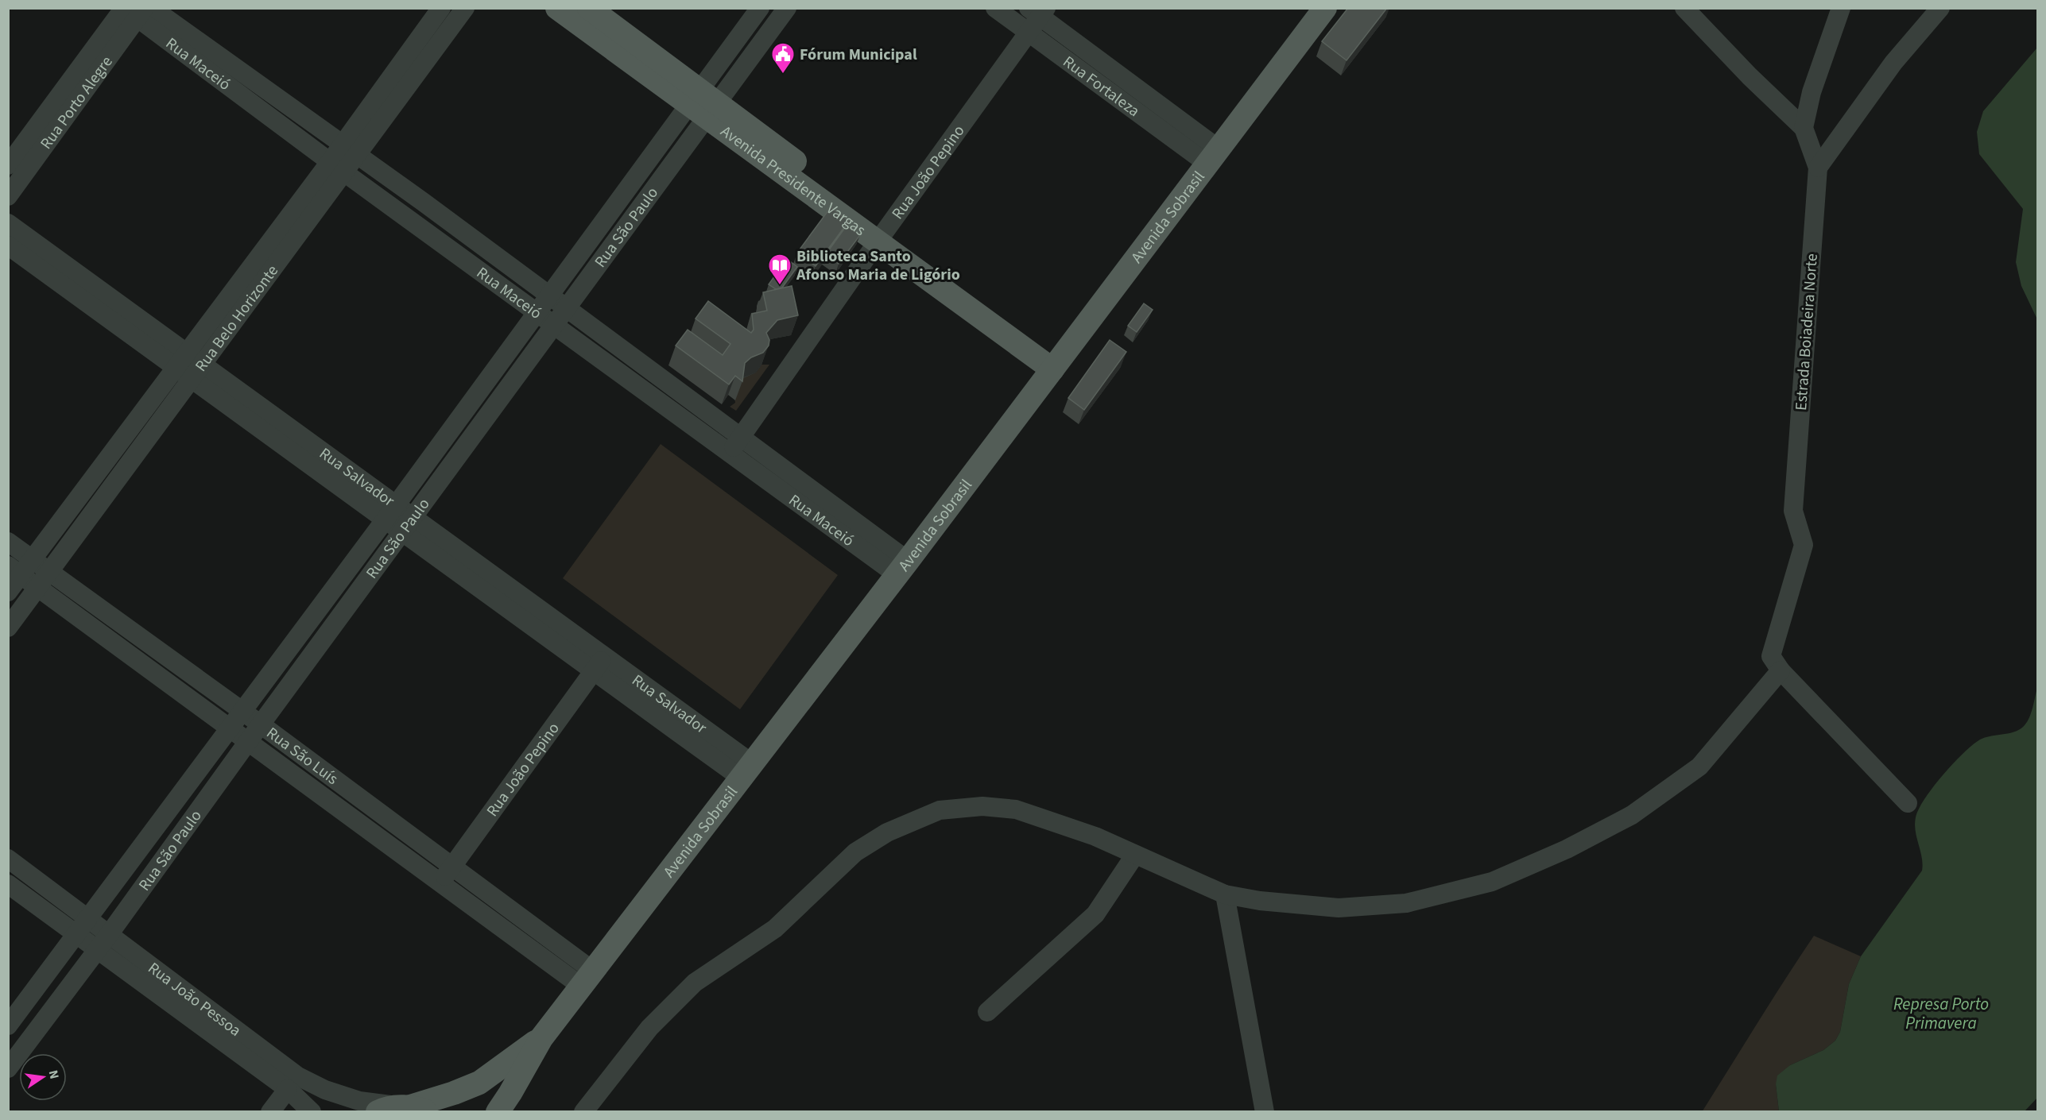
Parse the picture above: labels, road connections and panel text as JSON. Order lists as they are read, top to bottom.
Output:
{
  "streets": {
    "main road": ["Avenida Presidente Vargas", "Avenida Sobrasil"],
    "street": [
      "Rua Maceió",
      "Rua Fortaleza",
      "Rua Porto Alegre",
      "Rua João Pepino",
      "Rua São Paulo",
      "Rua Belo Horizonte",
      "Estrada Boiadeira Norte",
      "Rua Salvador",
      "Rua São Luís",
      "Rua João Pessoa"
    ]
  },
  "crossings": [
    ["Rua Maceió", "Rua Porto Alegre"],
    ["Rua Maceió", "Rua João Pepino"],
    ["Rua Maceió", "Avenida Sobrasil"],
    ["Rua Maceió", "Rua São Paulo"],
    ["Rua Maceió", "Rua Belo Horizonte"],
    ["Rua Fortaleza", "Rua João Pepino"],
    ["Rua Fortaleza", "Avenida Sobrasil"],
    ["Rua João Pepino", "Avenida Presidente Vargas"],
    ["Rua João Pepino", "Rua Salvador"],
    ["Rua João Pepino", "Rua São Luís"],
    ["Avenida Presidente Vargas", "Avenida Sobrasil"],
    ["Avenida Presidente Vargas", "Rua São Paulo"],
    ["Avenida Sobrasil", "Rua Salvador"],
    ["Avenida Sobrasil", "Rua São Luís"],
    ["Avenida Sobrasil", "Rua João Pessoa"],
    ["Rua São Paulo", "Rua Salvador"],
    ["Rua São Paulo", "Rua São Luís"],
    ["Rua São Paulo", "Rua João Pessoa"],
    ["Rua Belo Horizonte", "Rua Salvador"],
    ["Rua Belo Horizonte", "Rua São Luís"]
  ],
  "water": ["Represa Porto Primavera"],
  "places": {
    "public building": ["Fórum Municipal"],
    "library": ["Biblioteca Santo Afonso Maria de Ligório"]
  },
  "north": "right"
}
